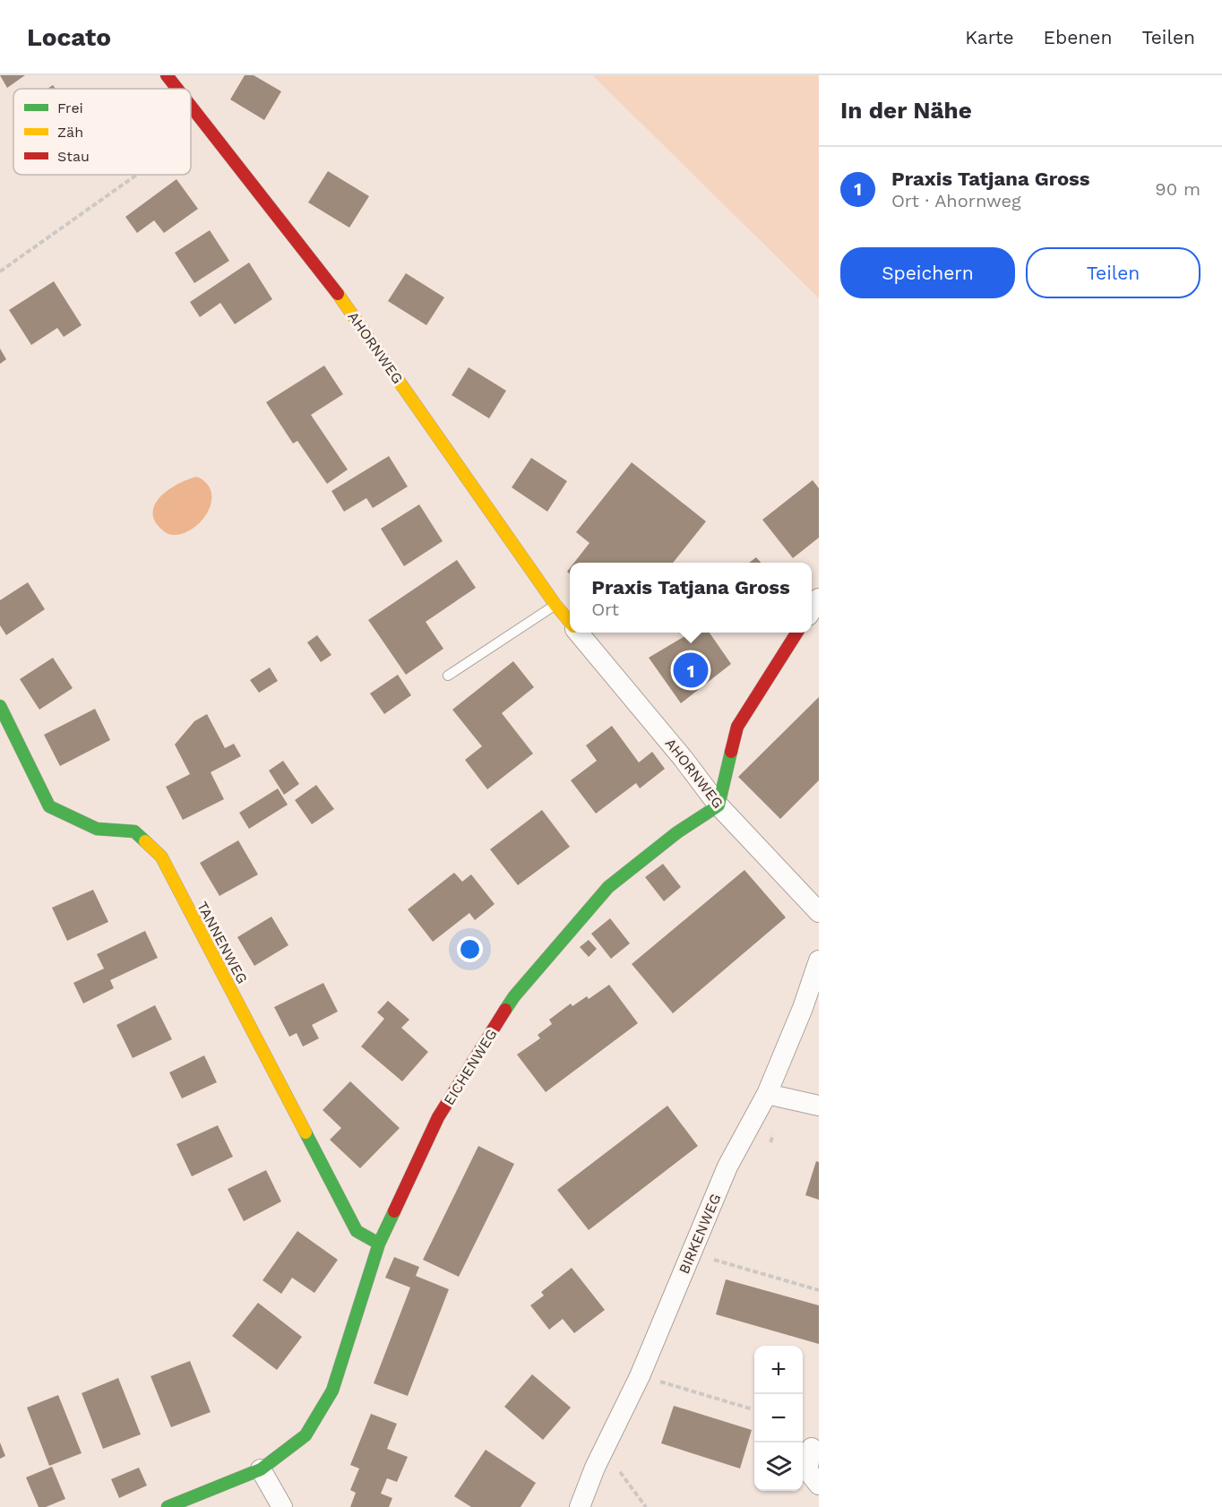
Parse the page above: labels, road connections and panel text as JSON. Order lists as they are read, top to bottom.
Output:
{
  "streets": {
    "street": [
      "AHORNWEG",
      "TANNENWEG",
      "EICHENWEG",
      "BIRKENWEG"
    ]
  },
  "crossings": [
    ["AHORNWEG", "EICHENWEG"],
    ["TANNENWEG", "EICHENWEG"]
  ],
  "legend": ["Frei", "Zäh", "Stau"],
  "page": {
    "header": "Locato",
    "nav": ["Karte", "Ebenen", "Teilen"],
    "heading": "In der Nähe",
    "list": [
      {
        "mark": "1",
        "name": "Praxis Tatjana Gross",
        "note": "Ort · Ahornweg",
        "value": "90 m"
      }
    ],
    "buttons": ["Speichern", "Teilen"],
    "popup": ["Praxis Tatjana Gross", "Ort"],
    "pins": "1",
    "map_buttons": ["+", "−"]
  }
}
